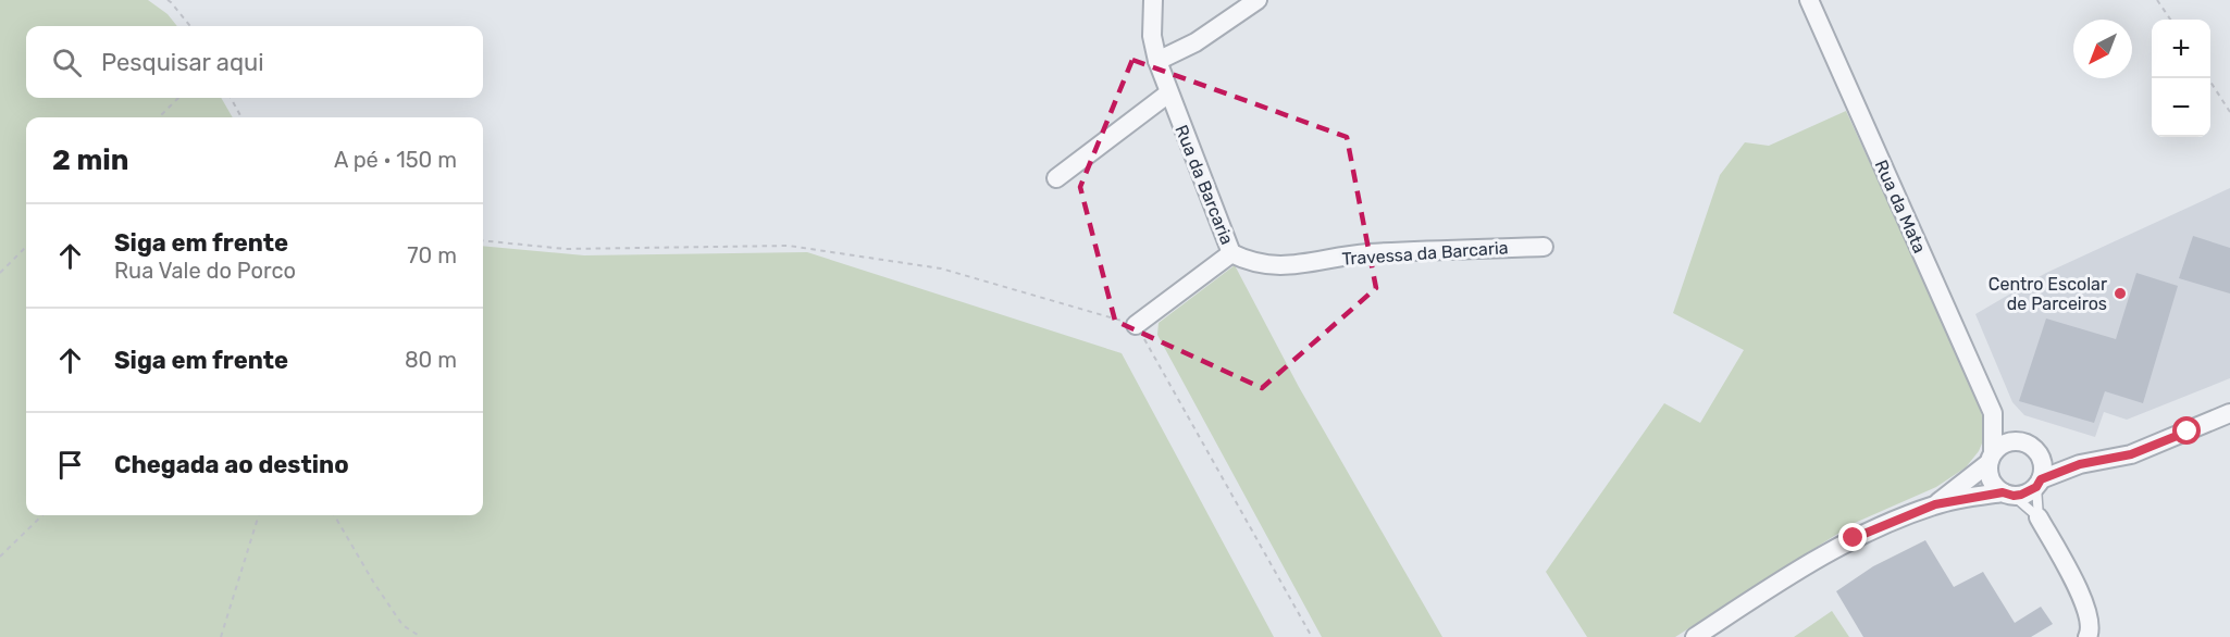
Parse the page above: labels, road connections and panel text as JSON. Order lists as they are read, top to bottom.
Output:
{
  "streets": {
    "street": ["Rua da Barcaria", "Rua da Mata", "Travessa da Barcaria"]
  },
  "crossings": [
    ["Rua da Barcaria", "Travessa da Barcaria"]
  ],
  "places": ["Centro Escolar de Parceiros"],
  "north": "bottom left",
  "page": {
    "map_buttons": ["+", "−"],
    "search": "Pesquisar aqui",
    "heading": ["2 min", "A pé · 150 m"],
    "list": [
      ["Siga em frente", "Rua Vale do Porco", "70 m"],
      ["Siga em frente", "80 m"],
      "Chegada ao destino"
    ]
  }
}
